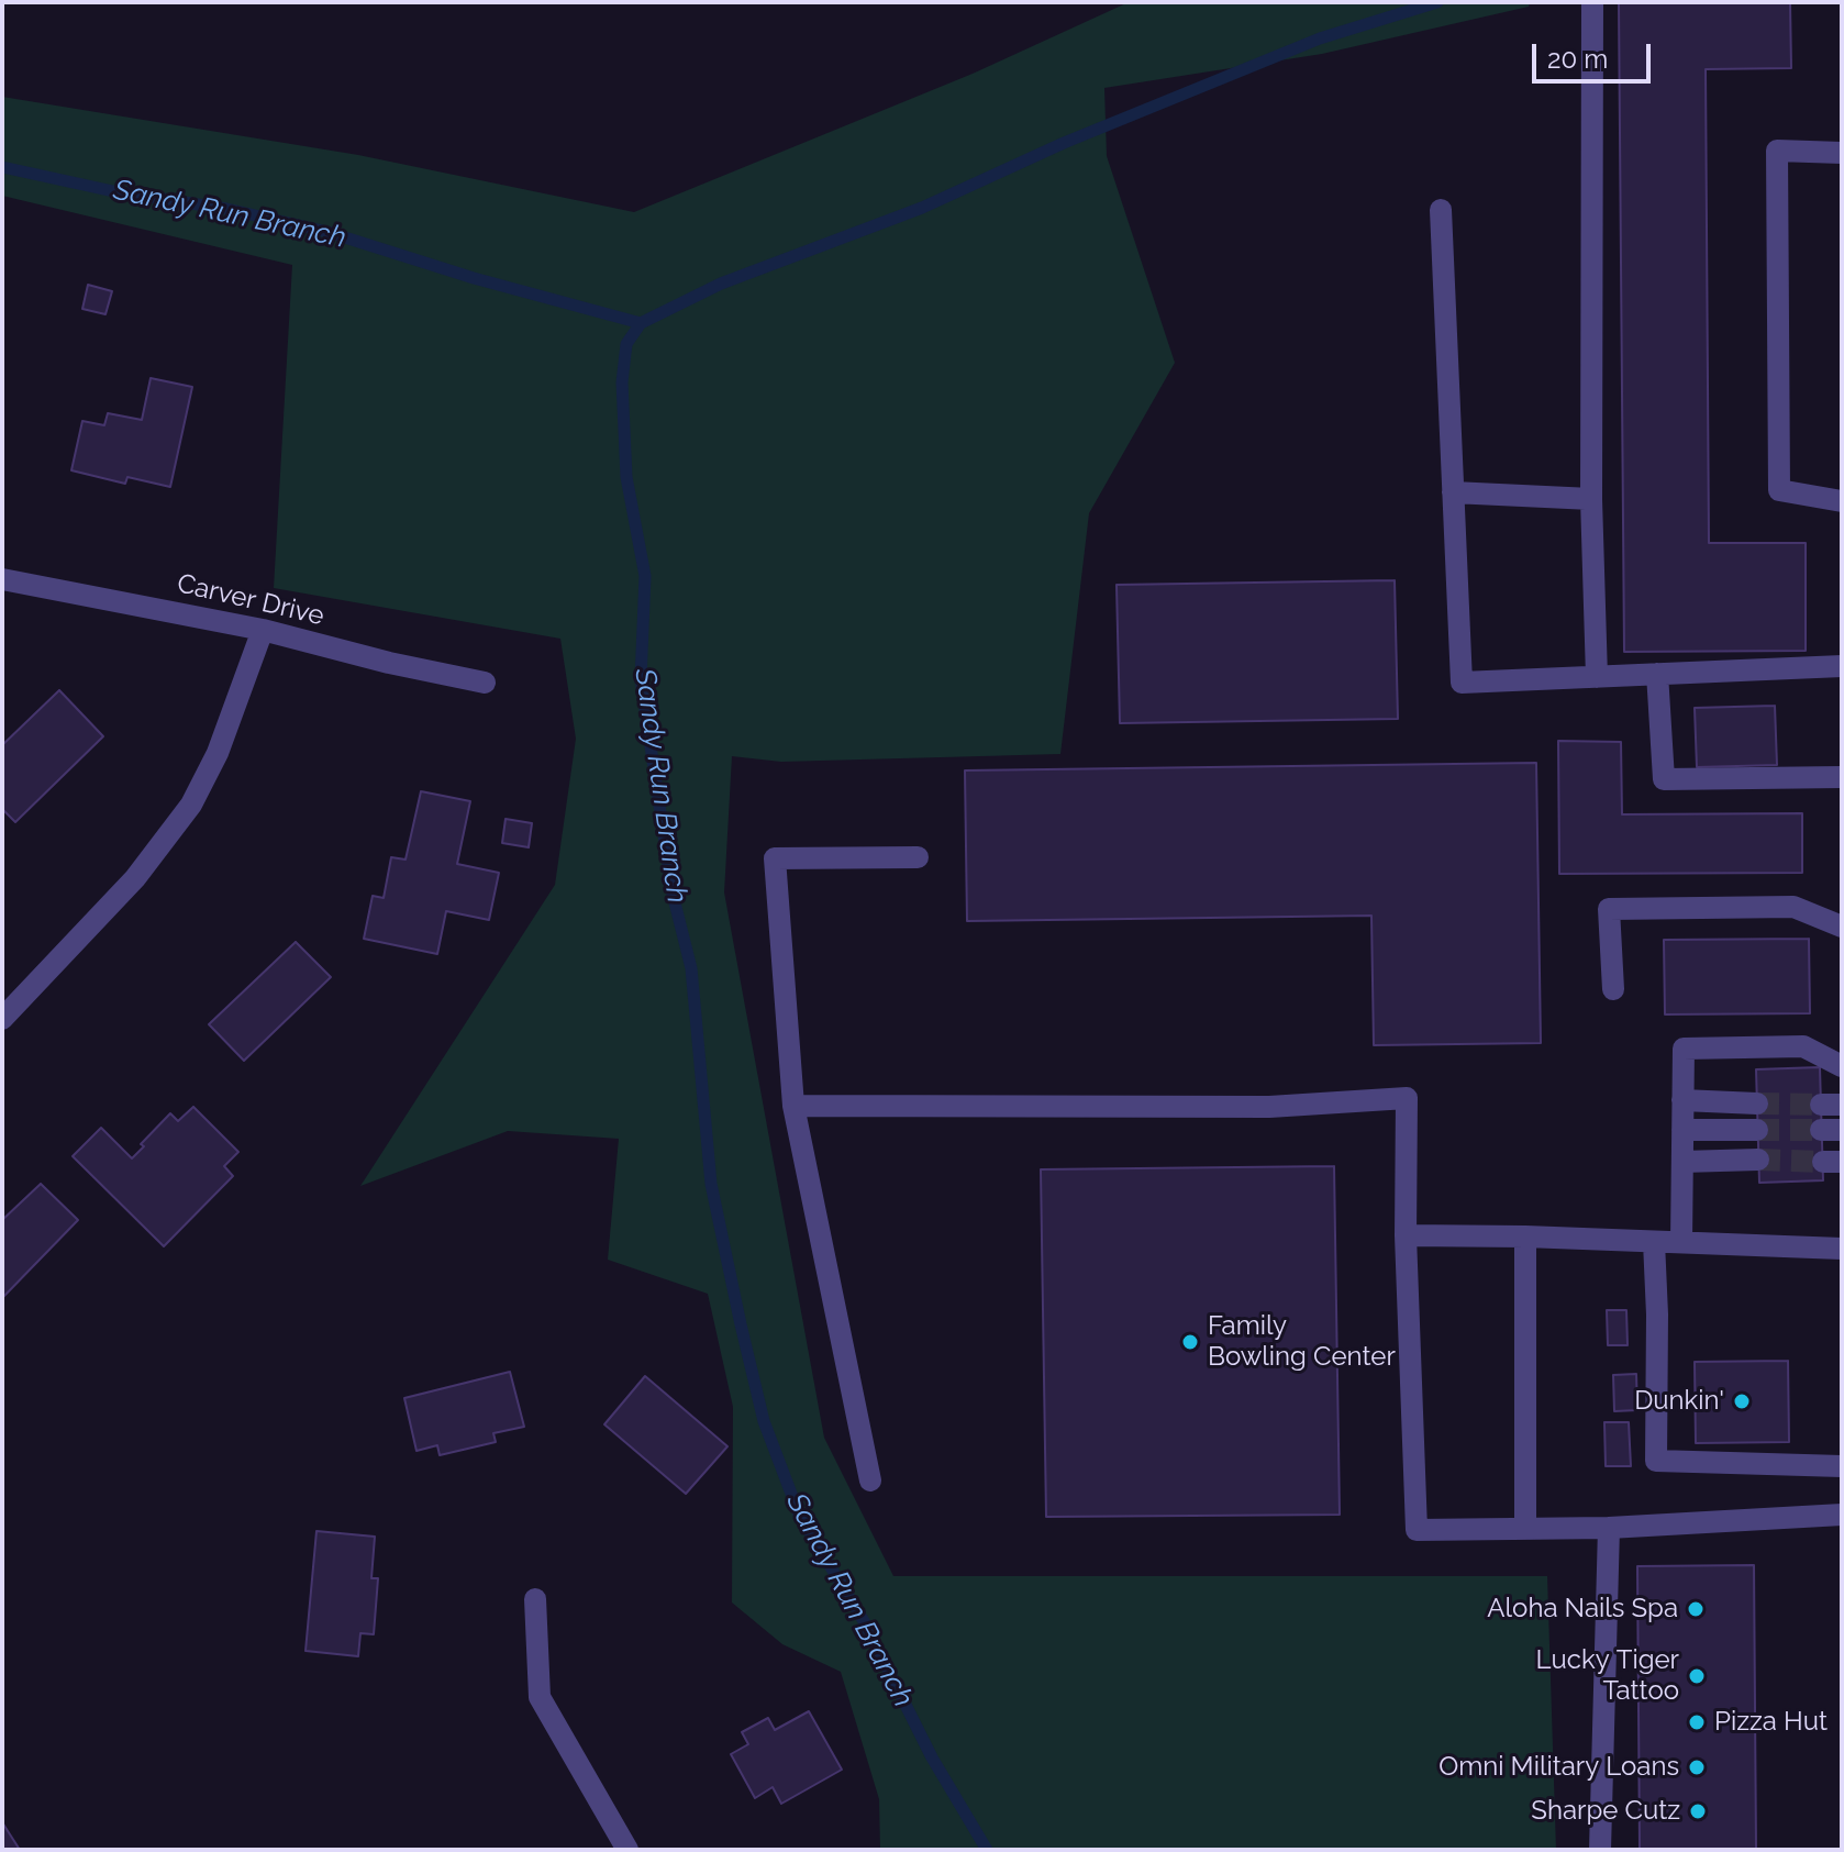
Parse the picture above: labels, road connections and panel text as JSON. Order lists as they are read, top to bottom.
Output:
{
  "streets": {
    "street": ["Carver Drive"]
  },
  "water": ["Sandy Run Branch"],
  "places": [
    "Family Bowling Center",
    "Dunkin'",
    "Aloha Nails Spa",
    "Lucky Tiger Tattoo",
    "Pizza Hut",
    "Omni Military Loans",
    "Sharpe Cutz"
  ],
  "scale_bar": "20 m"
}
